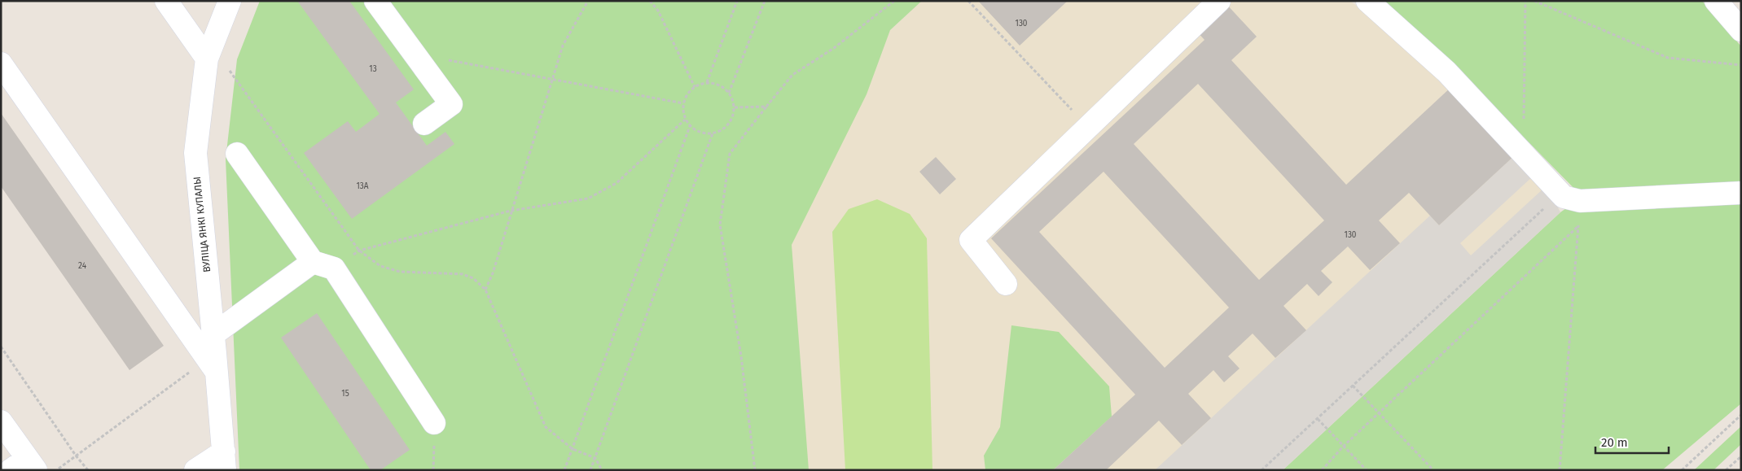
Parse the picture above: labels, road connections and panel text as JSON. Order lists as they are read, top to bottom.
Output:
{
  "streets": {
    "street": ["ВУЛІЦА ЯНКІ КУПАЛЫ"]
  },
  "house_numbers": [
    "130",
    "13",
    "13А",
    "130",
    "24",
    "15"
  ],
  "scale_bar": "20 m"
}
